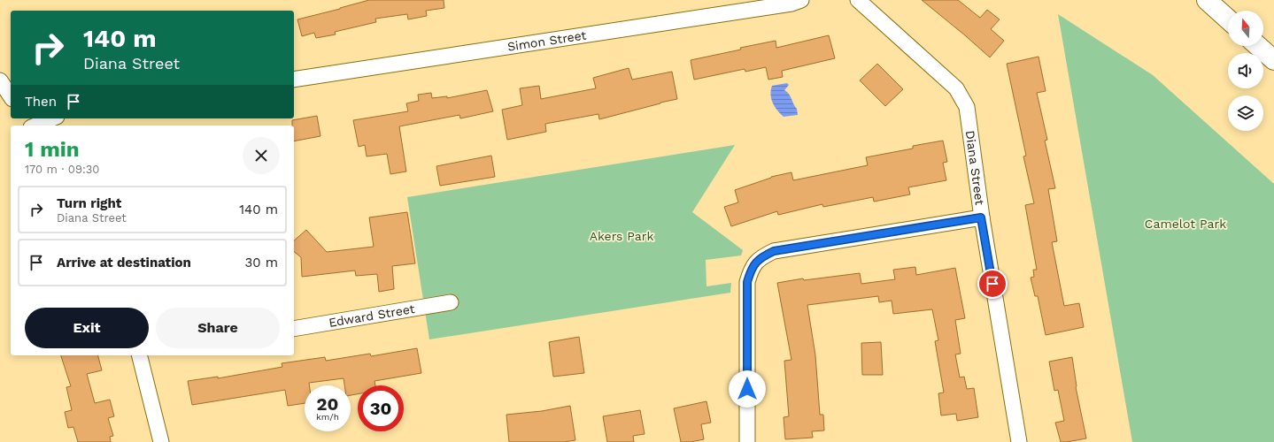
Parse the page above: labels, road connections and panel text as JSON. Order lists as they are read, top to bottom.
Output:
{
  "streets": {
    "street": ["Simon Street", "Diana Street", "Edward Street"]
  },
  "parks": ["Camelot Park", "Akers Park"],
  "north": "top",
  "page": {
    "turn": ["140 m", "Diana Street"],
    "then": "Then",
    "heading": ["1 min", "170 m · 09:30"],
    "list": [
      {
        "name": "Turn right",
        "note": "Diana Street",
        "value": "140 m"
      },
      {
        "name": "Arrive at destination",
        "value": "30 m"
      }
    ],
    "buttons": ["Exit", "Share"],
    "speed": "20 km/h",
    "limit": "30"
  }
}
